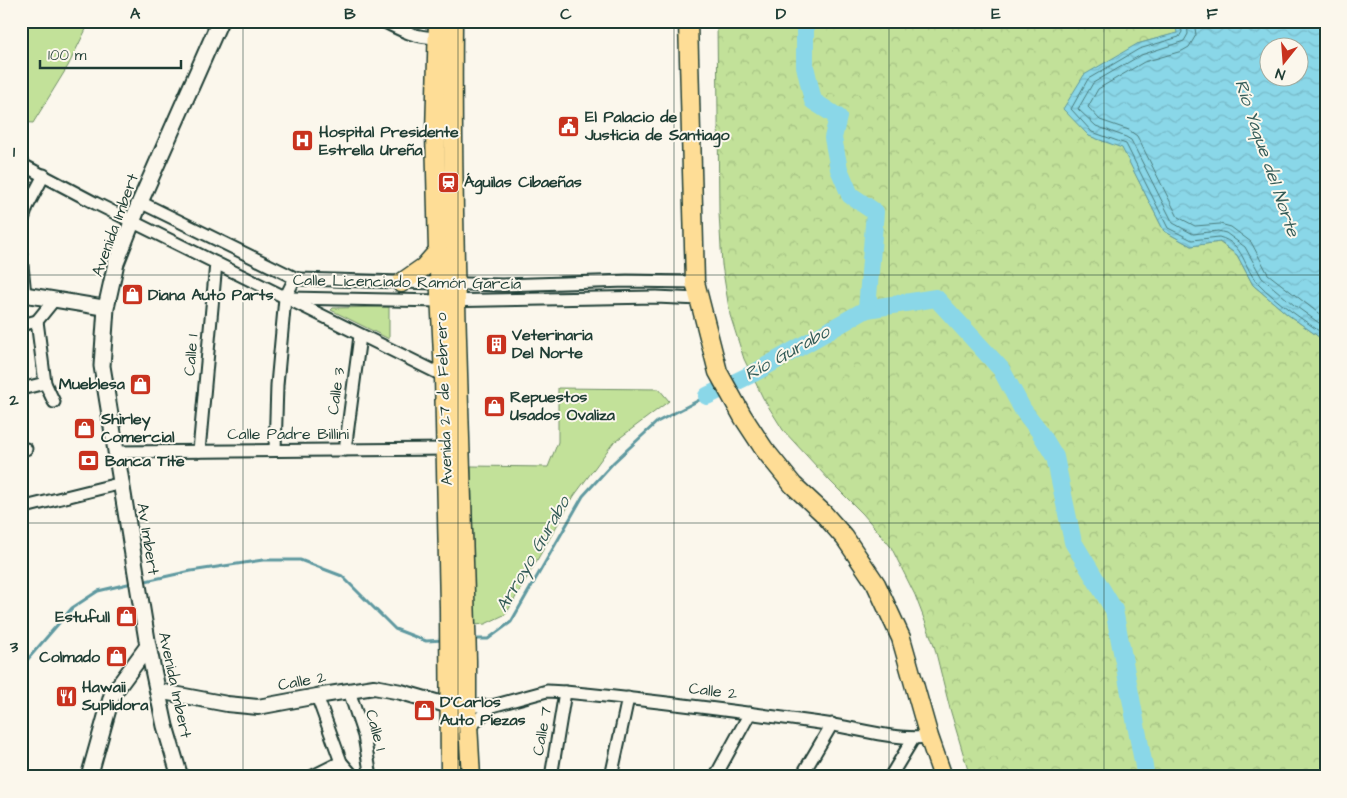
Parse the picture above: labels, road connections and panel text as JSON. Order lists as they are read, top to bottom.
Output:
{
  "streets": {
    "main road": ["Avenida Imbert", "Avenida 27 de Febrero", "Av Imbert"],
    "street": [
      "Calle Licenciado Ramón García",
      "Calle 1",
      "Calle 3",
      "Calle Padre Billini",
      "Calle 2",
      "Calle 7"
    ]
  },
  "crossings": [
    ["Avenida Imbert", "Calle Licenciado Ramón García"],
    ["Avenida Imbert", "Calle Padre Billini"],
    ["Avenida Imbert", "Av Imbert"],
    ["Avenida Imbert", "Calle 2"],
    ["Calle Licenciado Ramón García", "Calle 1"],
    ["Calle Licenciado Ramón García", "Avenida 27 de Febrero"],
    ["Calle 1", "Calle Padre Billini"],
    ["Calle 1", "Calle 2"],
    ["Calle 3", "Calle Padre Billini"],
    ["Avenida 27 de Febrero", "Calle Padre Billini"],
    ["Avenida 27 de Febrero", "Calle 2"],
    ["Calle 2", "Calle 7"]
  ],
  "water": ["Río Yaque del Norte", "Río Gurabo", "Arroyo Gurabo"],
  "places": {
    "public building": ["El Palacio de Justicia de Santiago"],
    "hospital": ["Hospital Presidente Estrella Ureña"],
    "station": ["Águilas Cibaeñas"],
    "shop": [
      "Diana Auto Parts",
      "Mueblesa",
      "Repuestos Usados Ovaliza",
      "Shirley Comercial",
      "Estufull",
      "Colmado",
      "D'Carlos Auto Piezas"
    ],
    "building": ["Veterinaria Del Norte"],
    "bank": ["Banca Tite"],
    "restaurant": ["Hawaii Suplidora"]
  },
  "scale_bar": "100 m",
  "north": "bottom",
  "grid": {
    "columns": [
      "A",
      "B",
      "C",
      "D",
      "E",
      "F"
    ],
    "rows": ["1", "2", "3"]
  }
}
